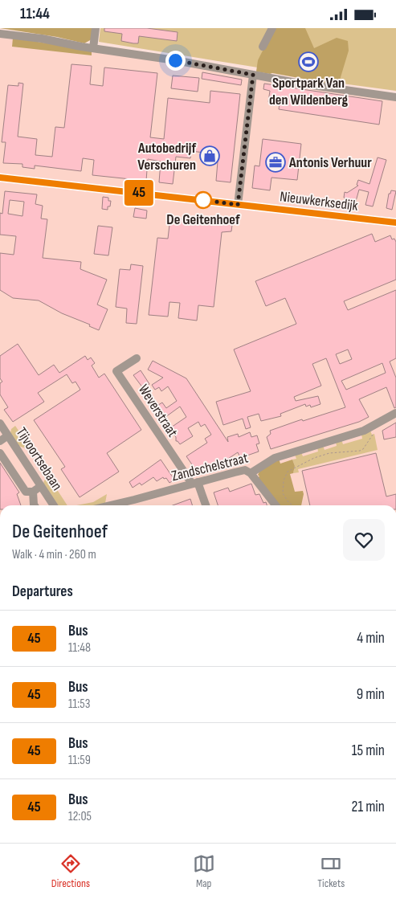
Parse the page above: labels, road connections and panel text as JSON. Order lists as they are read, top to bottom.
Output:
{
  "streets": {
    "street": [
      "Nieuwkerksedijk",
      "Weverstraat",
      "Tijvoortsebaan",
      "Zandschelstraat"
    ]
  },
  "crossings": [
    ["Weverstraat", "Zandschelstraat"]
  ],
  "places": {
    "sports": ["Sportpark Van den Wildenberg"],
    "shop": ["Autobedrijf Verschuren"],
    "office": ["Antonis Verhuur"],
    "other": ["De Geitenhoef"]
  },
  "lines": ["bus line 45"],
  "page": {
    "status": "11:44",
    "on_map": "45",
    "heading": [
      ["De Geitenhoef", "Walk · 4 min · 260 m"],
      "Departures"
    ],
    "list": [
      {
        "mark": "45",
        "name": "Bus",
        "note": "11:48",
        "value": "4 min"
      },
      {
        "mark": "45",
        "name": "Bus",
        "note": "11:53",
        "value": "9 min"
      },
      {
        "mark": "45",
        "name": "Bus",
        "note": "11:59",
        "value": "15 min"
      },
      {
        "mark": "45",
        "name": "Bus",
        "note": "12:05",
        "value": "21 min"
      }
    ],
    "tabs": ["Directions", "Map", "Tickets"]
  }
}
